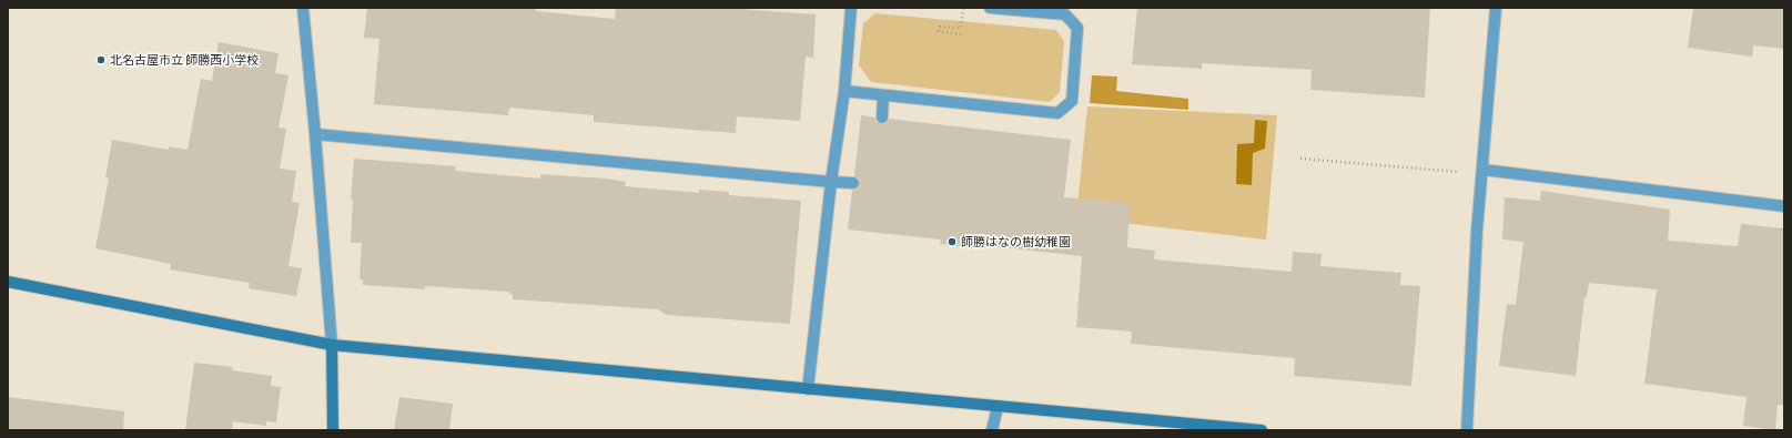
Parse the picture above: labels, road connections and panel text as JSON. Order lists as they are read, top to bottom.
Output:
{
  "places": ["北名古屋市立 師勝西小学校", "師勝はなの樹幼稚園"]
}
